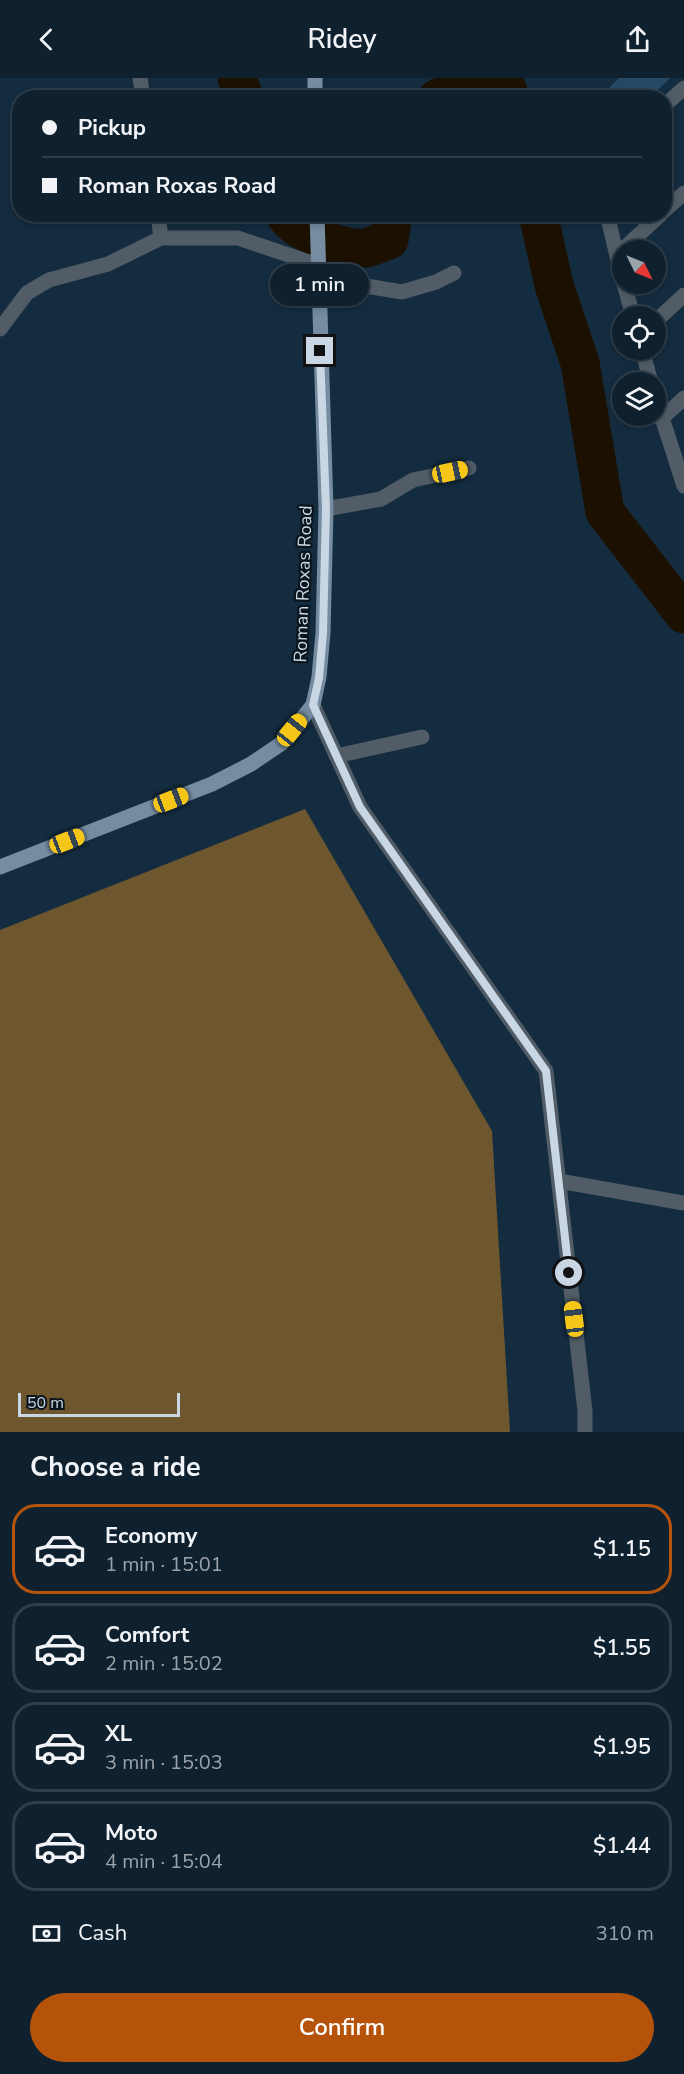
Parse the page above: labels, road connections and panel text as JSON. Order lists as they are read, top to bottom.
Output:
{
  "streets": {
    "main road": ["Roman Roxas Road"]
  },
  "scale_bar": "50 m",
  "north": "bottom right",
  "page": {
    "header": "Ridey",
    "banner": ["Pickup", "Roman Roxas Road"],
    "bubble": "1 min",
    "scale": "50 m",
    "heading": "Choose a ride",
    "list": [
      {
        "name": "Economy",
        "note": "1 min · 15:01",
        "value": "$1.15"
      },
      {
        "name": "Comfort",
        "note": "2 min · 15:02",
        "value": "$1.55"
      },
      {
        "name": "XL",
        "note": "3 min · 15:03",
        "value": "$1.95"
      },
      {
        "name": "Moto",
        "note": "4 min · 15:04",
        "value": "$1.44"
      }
    ],
    "pay": ["Cash", "310 m"],
    "buttons": "Confirm"
  }
}
